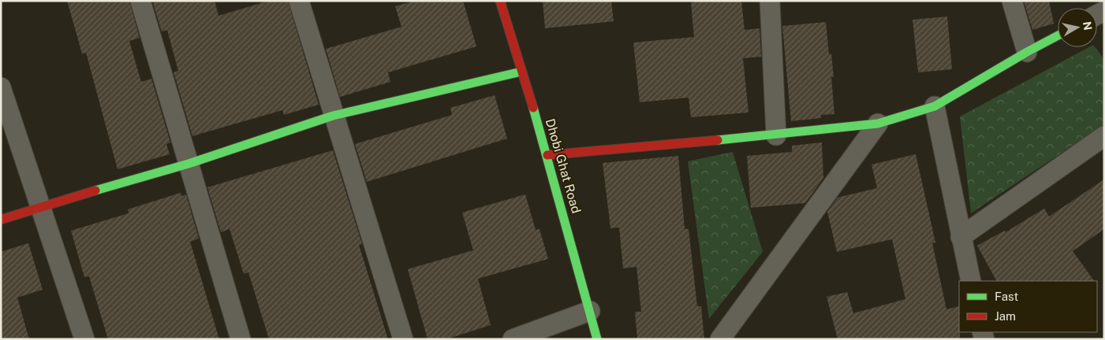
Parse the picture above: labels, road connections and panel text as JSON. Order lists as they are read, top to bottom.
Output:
{
  "streets": {
    "street": ["Dhobi Ghat Road"]
  },
  "legend": ["Fast", "Jam"],
  "north": "right"
}
